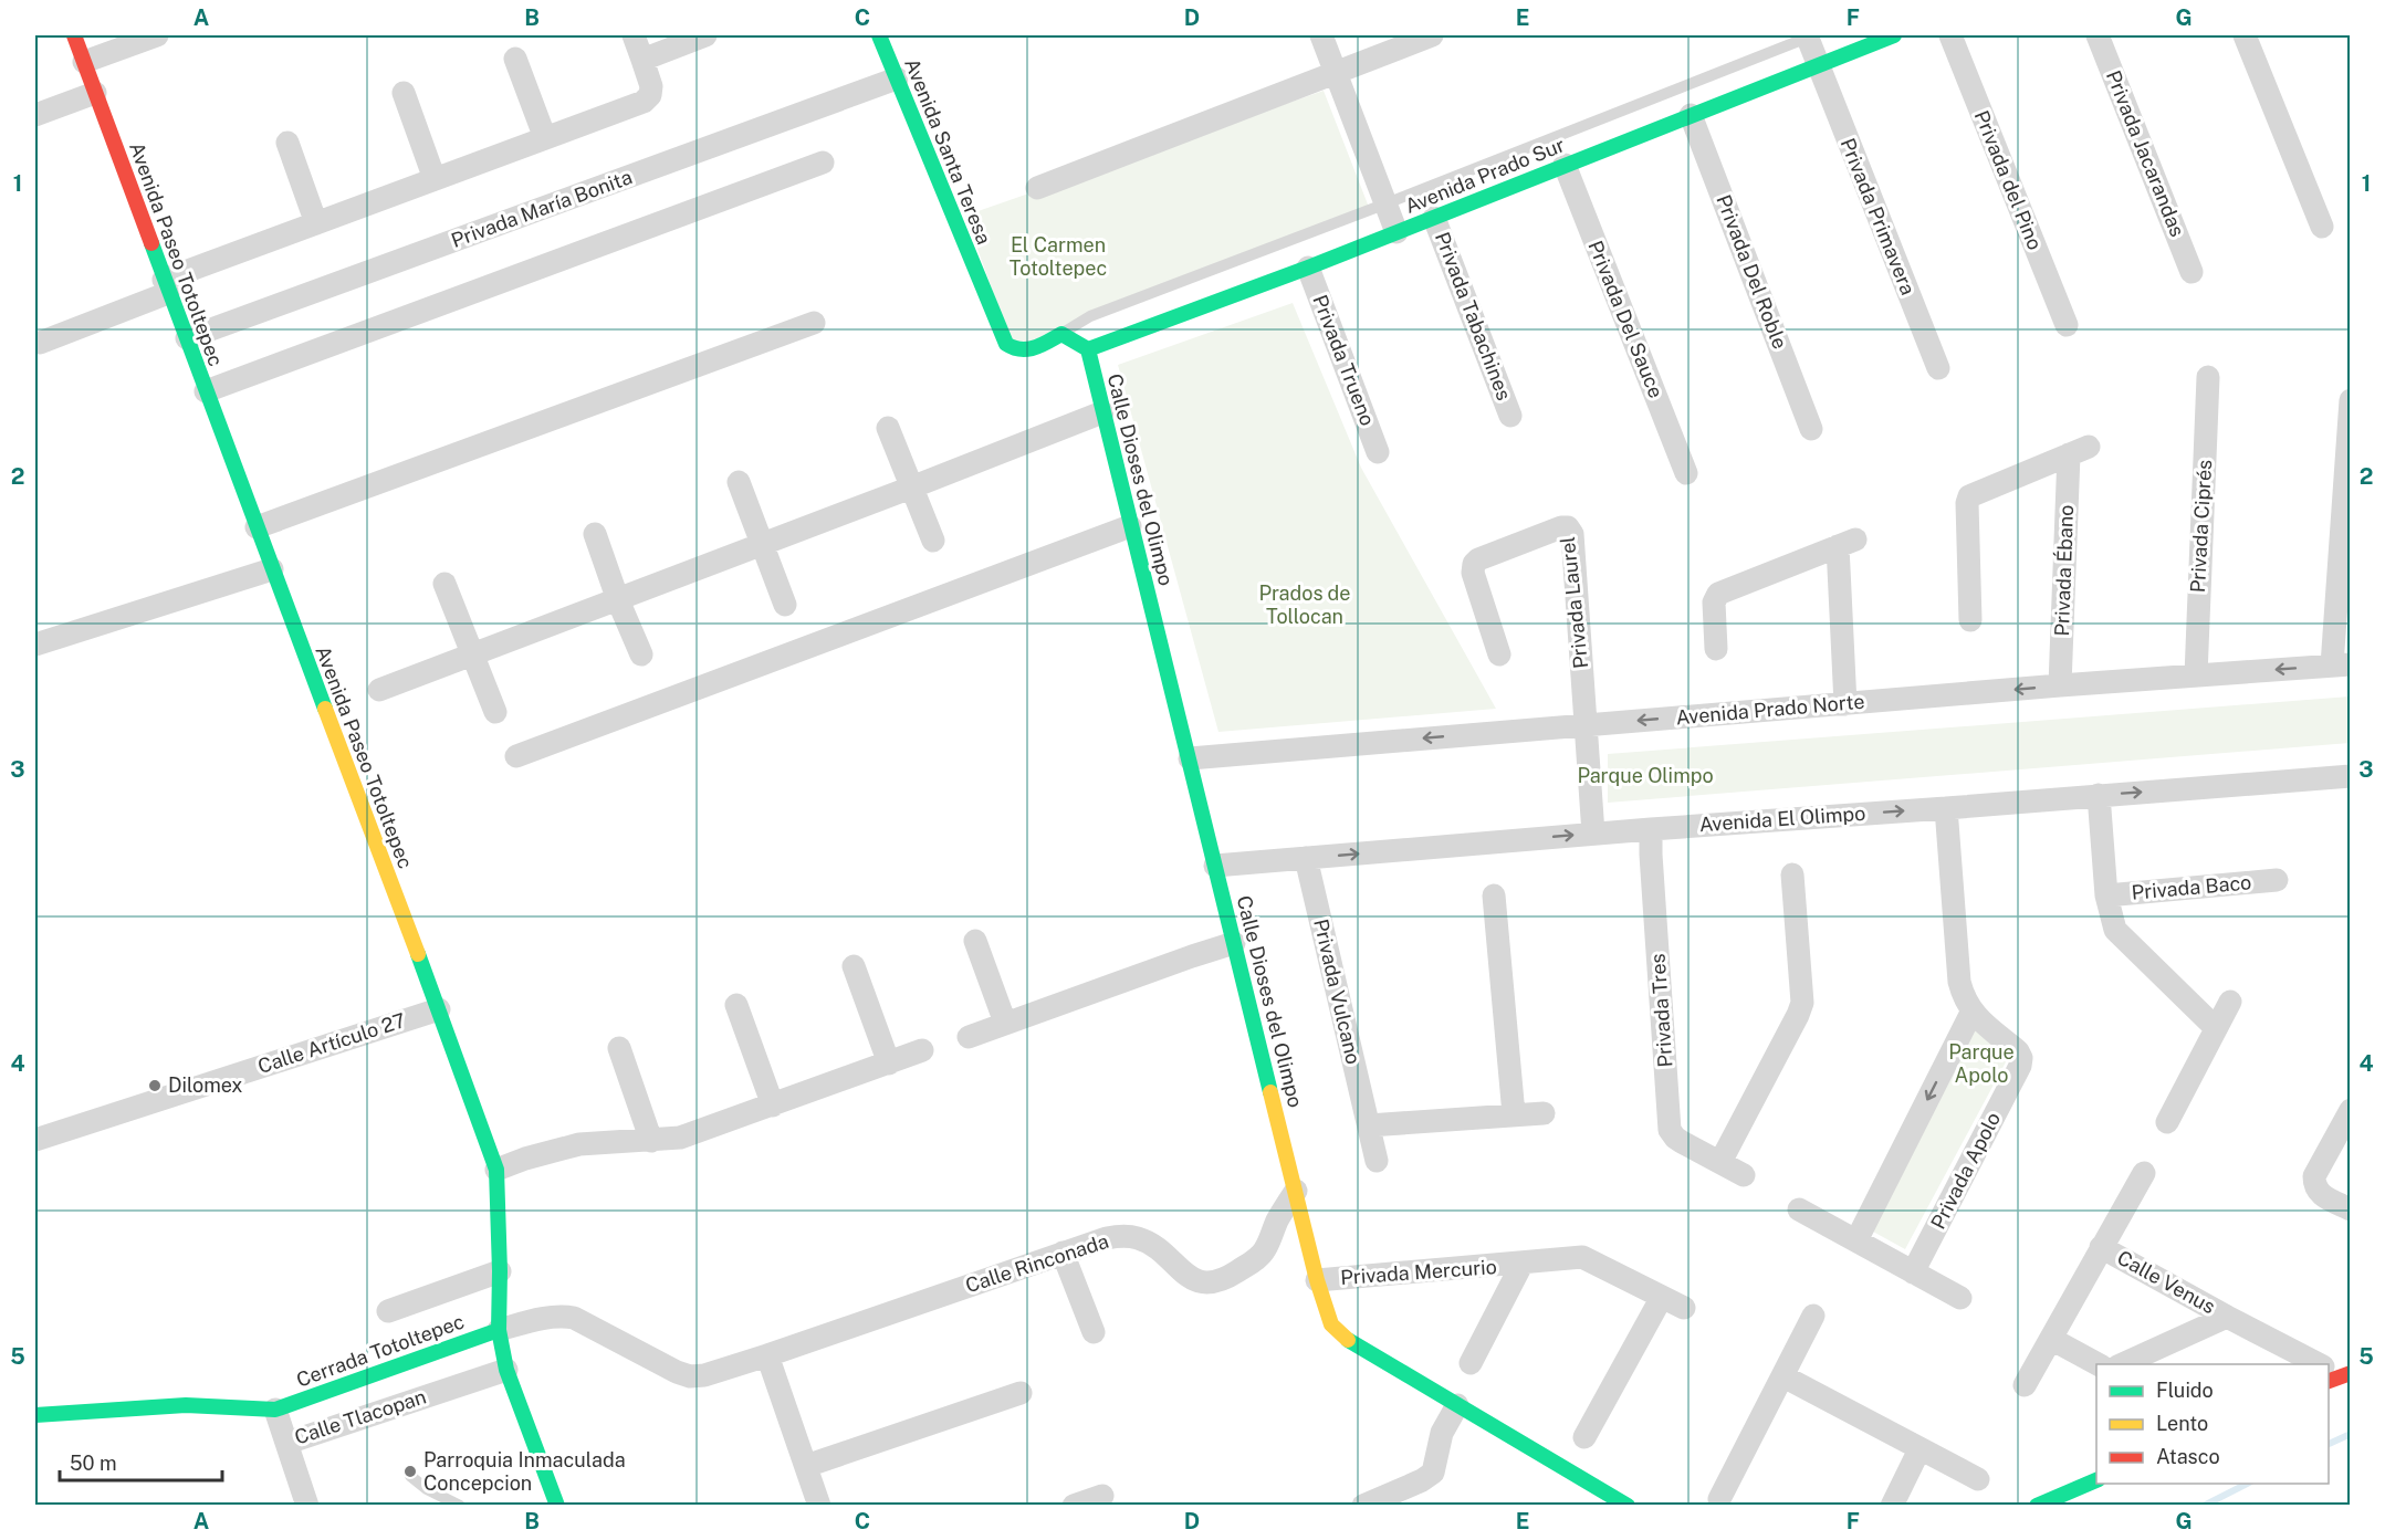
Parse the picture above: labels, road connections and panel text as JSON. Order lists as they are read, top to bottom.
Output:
{
  "streets": {
    "main road": [
      "Avenida Santa Teresa",
      "Avenida Prado Sur",
      "Avenida Paseo Totoltepec",
      "Calle Dioses del Olimpo",
      "Cerrada Totoltepec",
      "Calle Tlacopan"
    ],
    "street": [
      "Privada Jacarandas",
      "Privada del Pino",
      "Privada María Bonita",
      "Privada Primavera",
      "Privada Del Roble",
      "Privada Tabachines",
      "Privada Del Sauce",
      "Privada Trueno",
      "Privada Ciprés",
      "Privada Ébano",
      "Privada Laurel",
      "Avenida Prado Norte",
      "Avenida El Olimpo",
      "Privada Baco",
      "Privada Vulcano",
      "Privada Tres",
      "Calle Artículo 27",
      "Privada Apolo",
      "Calle Rinconada",
      "Privada Mercurio",
      "Calle Venus"
    ]
  },
  "crossings": [
    ["Avenida Santa Teresa", "Privada María Bonita"],
    ["Avenida Prado Sur", "Privada Primavera"],
    ["Avenida Prado Sur", "Privada Del Roble"],
    ["Avenida Prado Sur", "Privada Tabachines"],
    ["Avenida Prado Sur", "Privada Del Sauce"],
    ["Avenida Prado Sur", "Privada Trueno"],
    ["Avenida Prado Sur", "Calle Dioses del Olimpo"],
    ["Privada María Bonita", "Avenida Paseo Totoltepec"],
    ["Avenida Paseo Totoltepec", "Calle Artículo 27"],
    ["Avenida Paseo Totoltepec", "Calle Rinconada"],
    ["Avenida Paseo Totoltepec", "Cerrada Totoltepec"],
    ["Avenida Paseo Totoltepec", "Calle Tlacopan"],
    ["Calle Dioses del Olimpo", "Avenida Prado Norte"],
    ["Calle Dioses del Olimpo", "Avenida El Olimpo"],
    ["Calle Dioses del Olimpo", "Calle Rinconada"],
    ["Calle Dioses del Olimpo", "Privada Mercurio"],
    ["Privada Ciprés", "Avenida Prado Norte"],
    ["Privada Ébano", "Avenida Prado Norte"],
    ["Privada Laurel", "Avenida Prado Norte"],
    ["Privada Laurel", "Avenida El Olimpo"],
    ["Avenida El Olimpo", "Privada Baco"],
    ["Avenida El Olimpo", "Privada Vulcano"],
    ["Avenida El Olimpo", "Privada Tres"],
    ["Avenida El Olimpo", "Privada Apolo"],
    ["Calle Rinconada", "Cerrada Totoltepec"],
    ["Cerrada Totoltepec", "Calle Tlacopan"]
  ],
  "one_way": ["Avenida Prado Norte", "Avenida El Olimpo"],
  "parks": [
    "El Carmen Totoltepec",
    "Prados de Tollocan",
    "Parque Olimpo",
    "Parque Apolo"
  ],
  "places": ["Dilomex", "Parroquia Inmaculada Concepcion"],
  "legend": ["Fluido", "Lento", "Atasco"],
  "scale_bar": "50 m",
  "grid": {
    "columns": [
      "A",
      "B",
      "C",
      "D",
      "E",
      "F",
      "G"
    ],
    "rows": [
      "1",
      "2",
      "3",
      "4",
      "5"
    ]
  }
}
